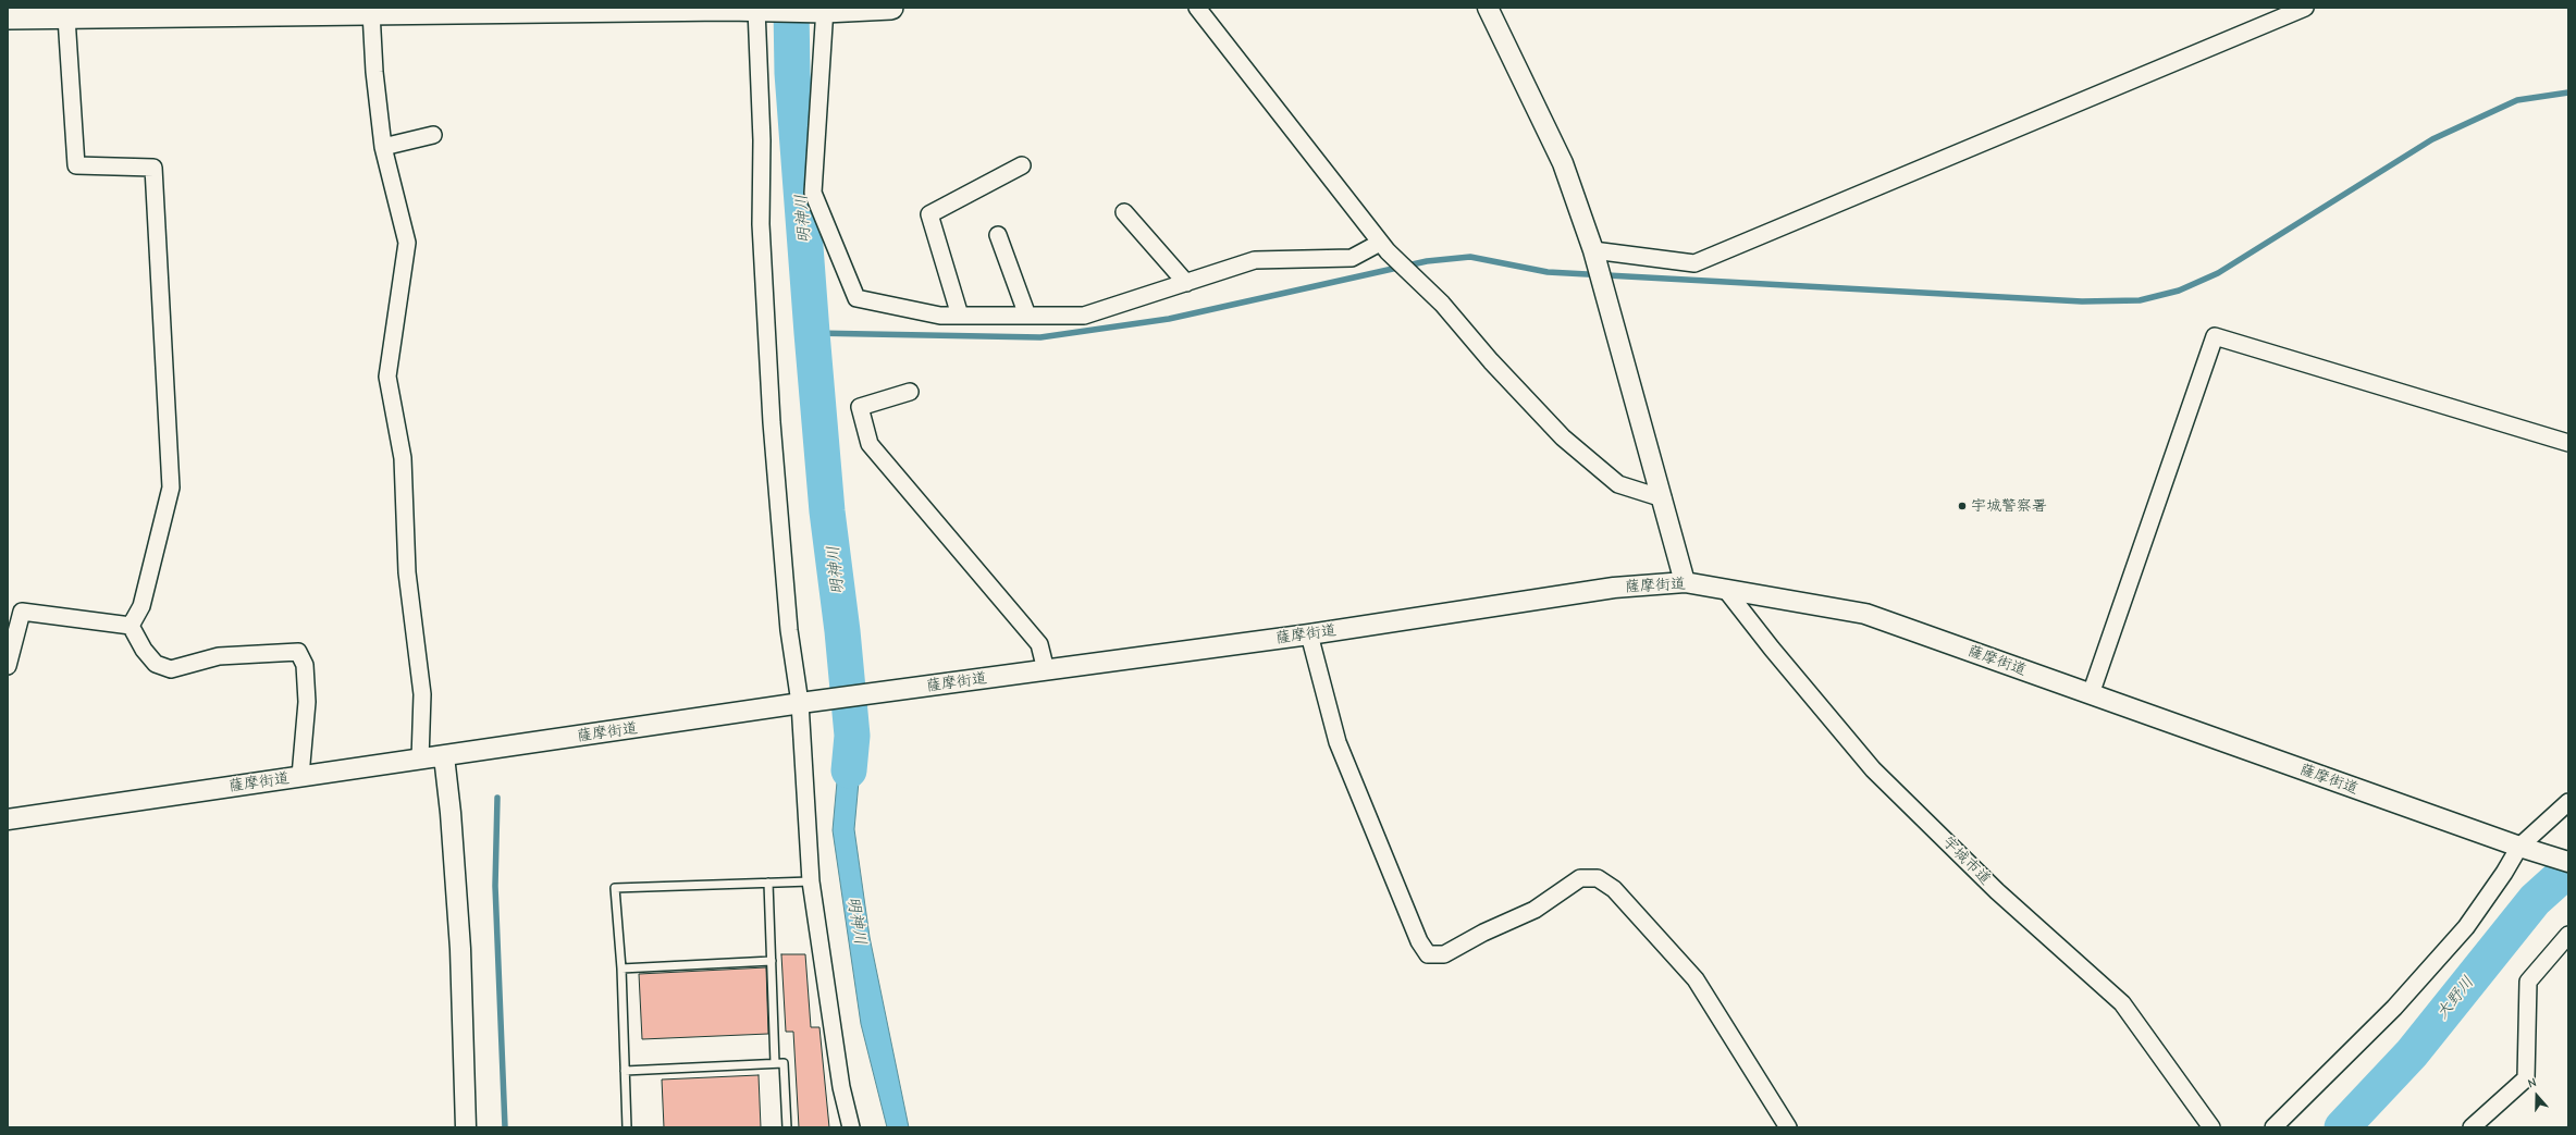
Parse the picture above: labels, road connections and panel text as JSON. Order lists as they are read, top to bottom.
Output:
{
  "streets": {
    "street": ["薩摩街道", "宇城市道"]
  },
  "crossings": [
    ["薩摩街道", "宇城市道"]
  ],
  "water": ["明神川", "大野川"],
  "places": ["宇城警察署"],
  "north": "top"
}
